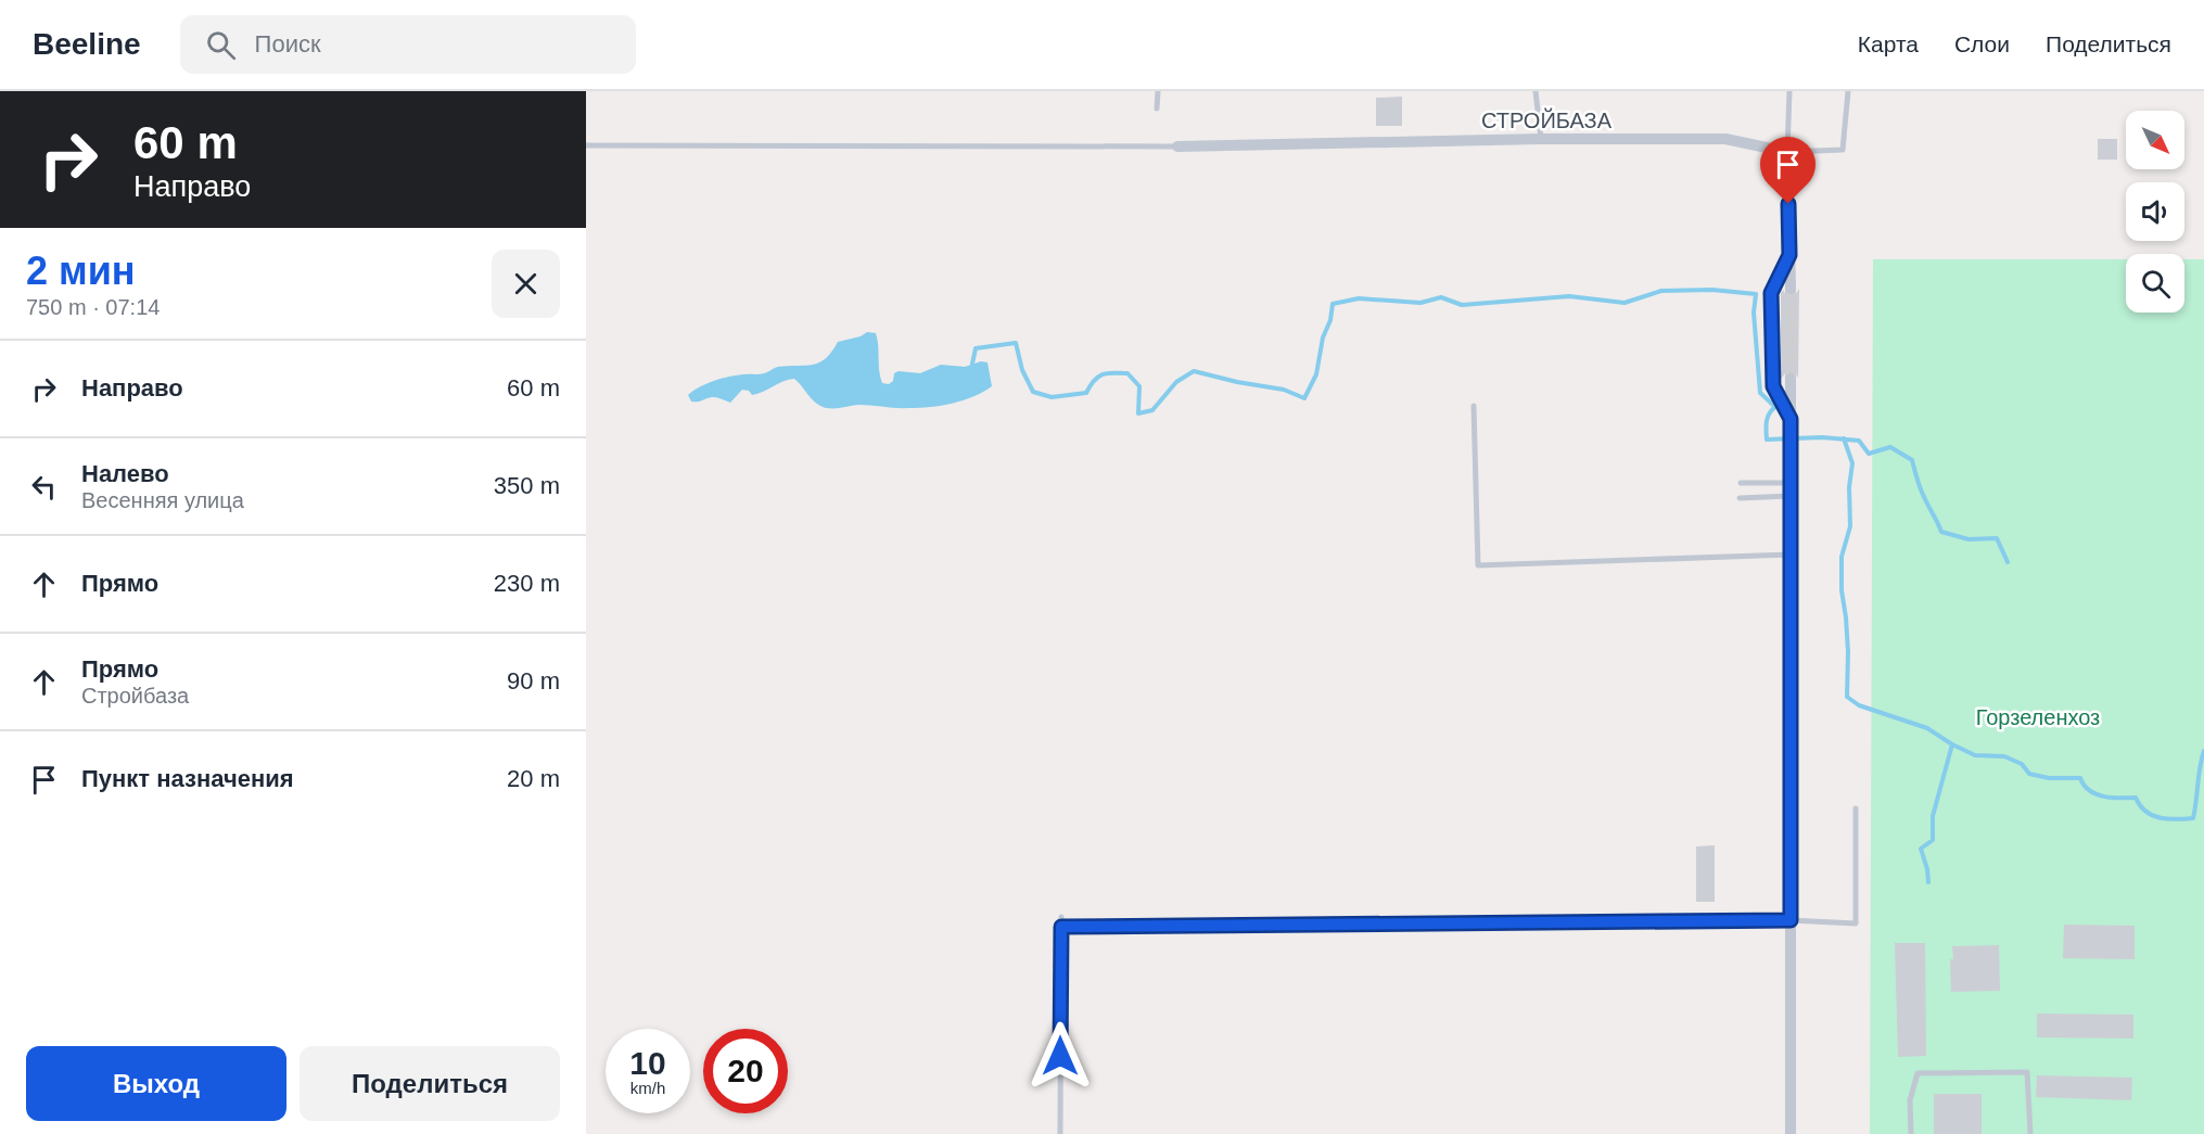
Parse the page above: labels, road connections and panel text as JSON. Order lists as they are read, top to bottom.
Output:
{
  "streets": {
    "street": ["СТРОЙБАЗА"]
  },
  "parks": ["Горзеленхоз"],
  "north": "bottom right",
  "page": {
    "header": "Beeline",
    "search": "Поиск",
    "nav": ["Карта", "Слои", "Поделиться"],
    "turn": ["60 m", "Направо"],
    "heading": ["2 мин", "750 m · 07:14"],
    "list": [
      {
        "name": "Направо",
        "value": "60 m"
      },
      {
        "name": "Налево",
        "note": "Весенняя улица",
        "value": "350 m"
      },
      {
        "name": "Прямо",
        "value": "230 m"
      },
      {
        "name": "Прямо",
        "note": "Стройбаза",
        "value": "90 m"
      },
      {
        "name": "Пункт назначения",
        "value": "20 m"
      }
    ],
    "speed": "10 km/h",
    "limit": "20",
    "buttons": ["Выход", "Поделиться"]
  }
}
